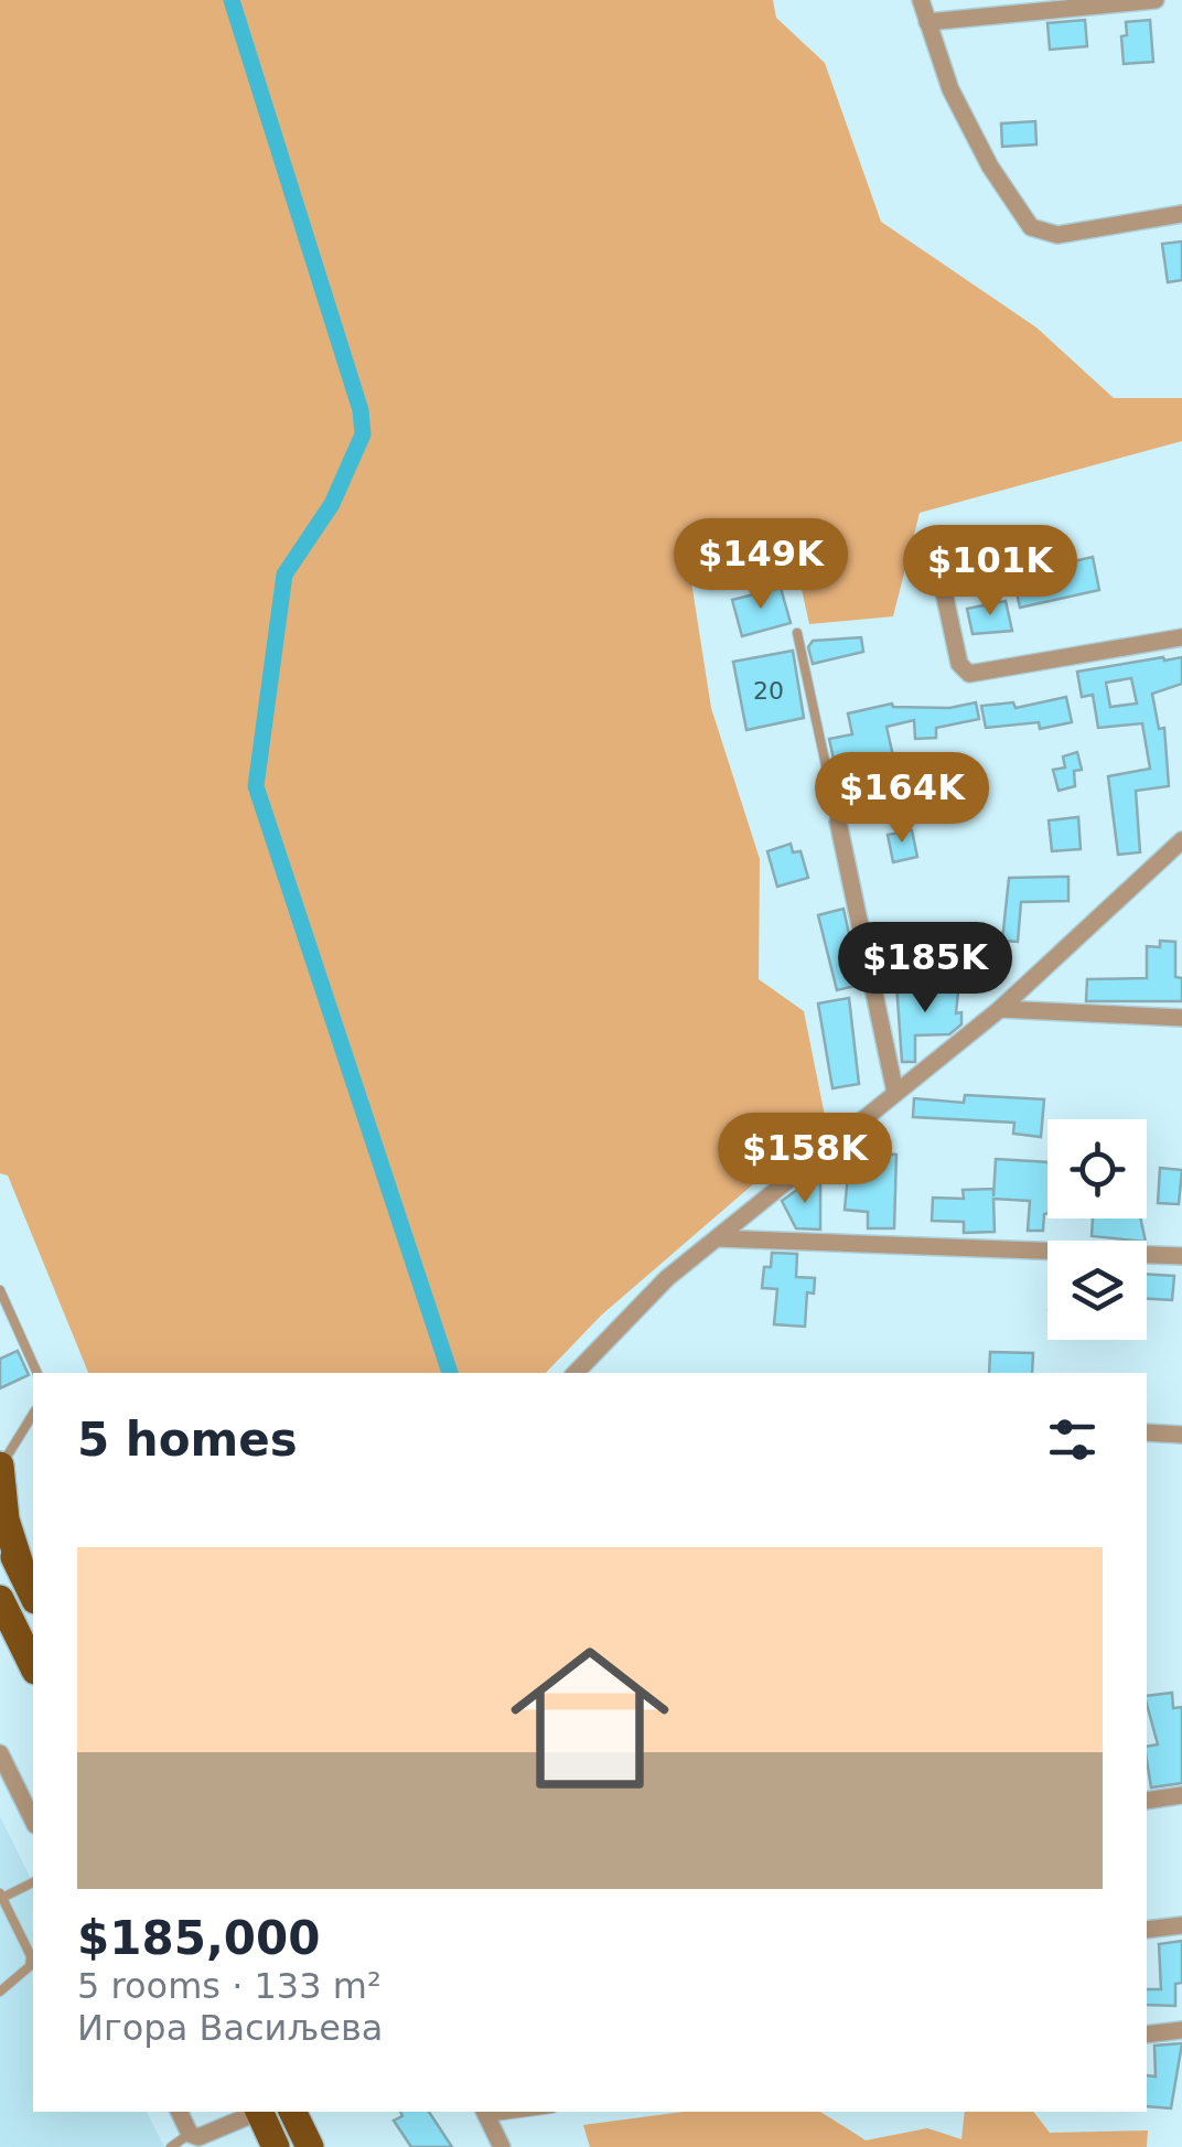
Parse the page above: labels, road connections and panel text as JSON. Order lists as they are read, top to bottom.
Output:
{
  "house_numbers": ["20"],
  "page": {
    "price": [
      "$149K",
      "$101K",
      "$164K",
      "$185K",
      "$158K"
    ],
    "heading": "5 homes",
    "list": [
      {
        "name": "$185,000",
        "note": "5 rooms · 133 m² · Игора Васиљева"
      }
    ]
  }
}
